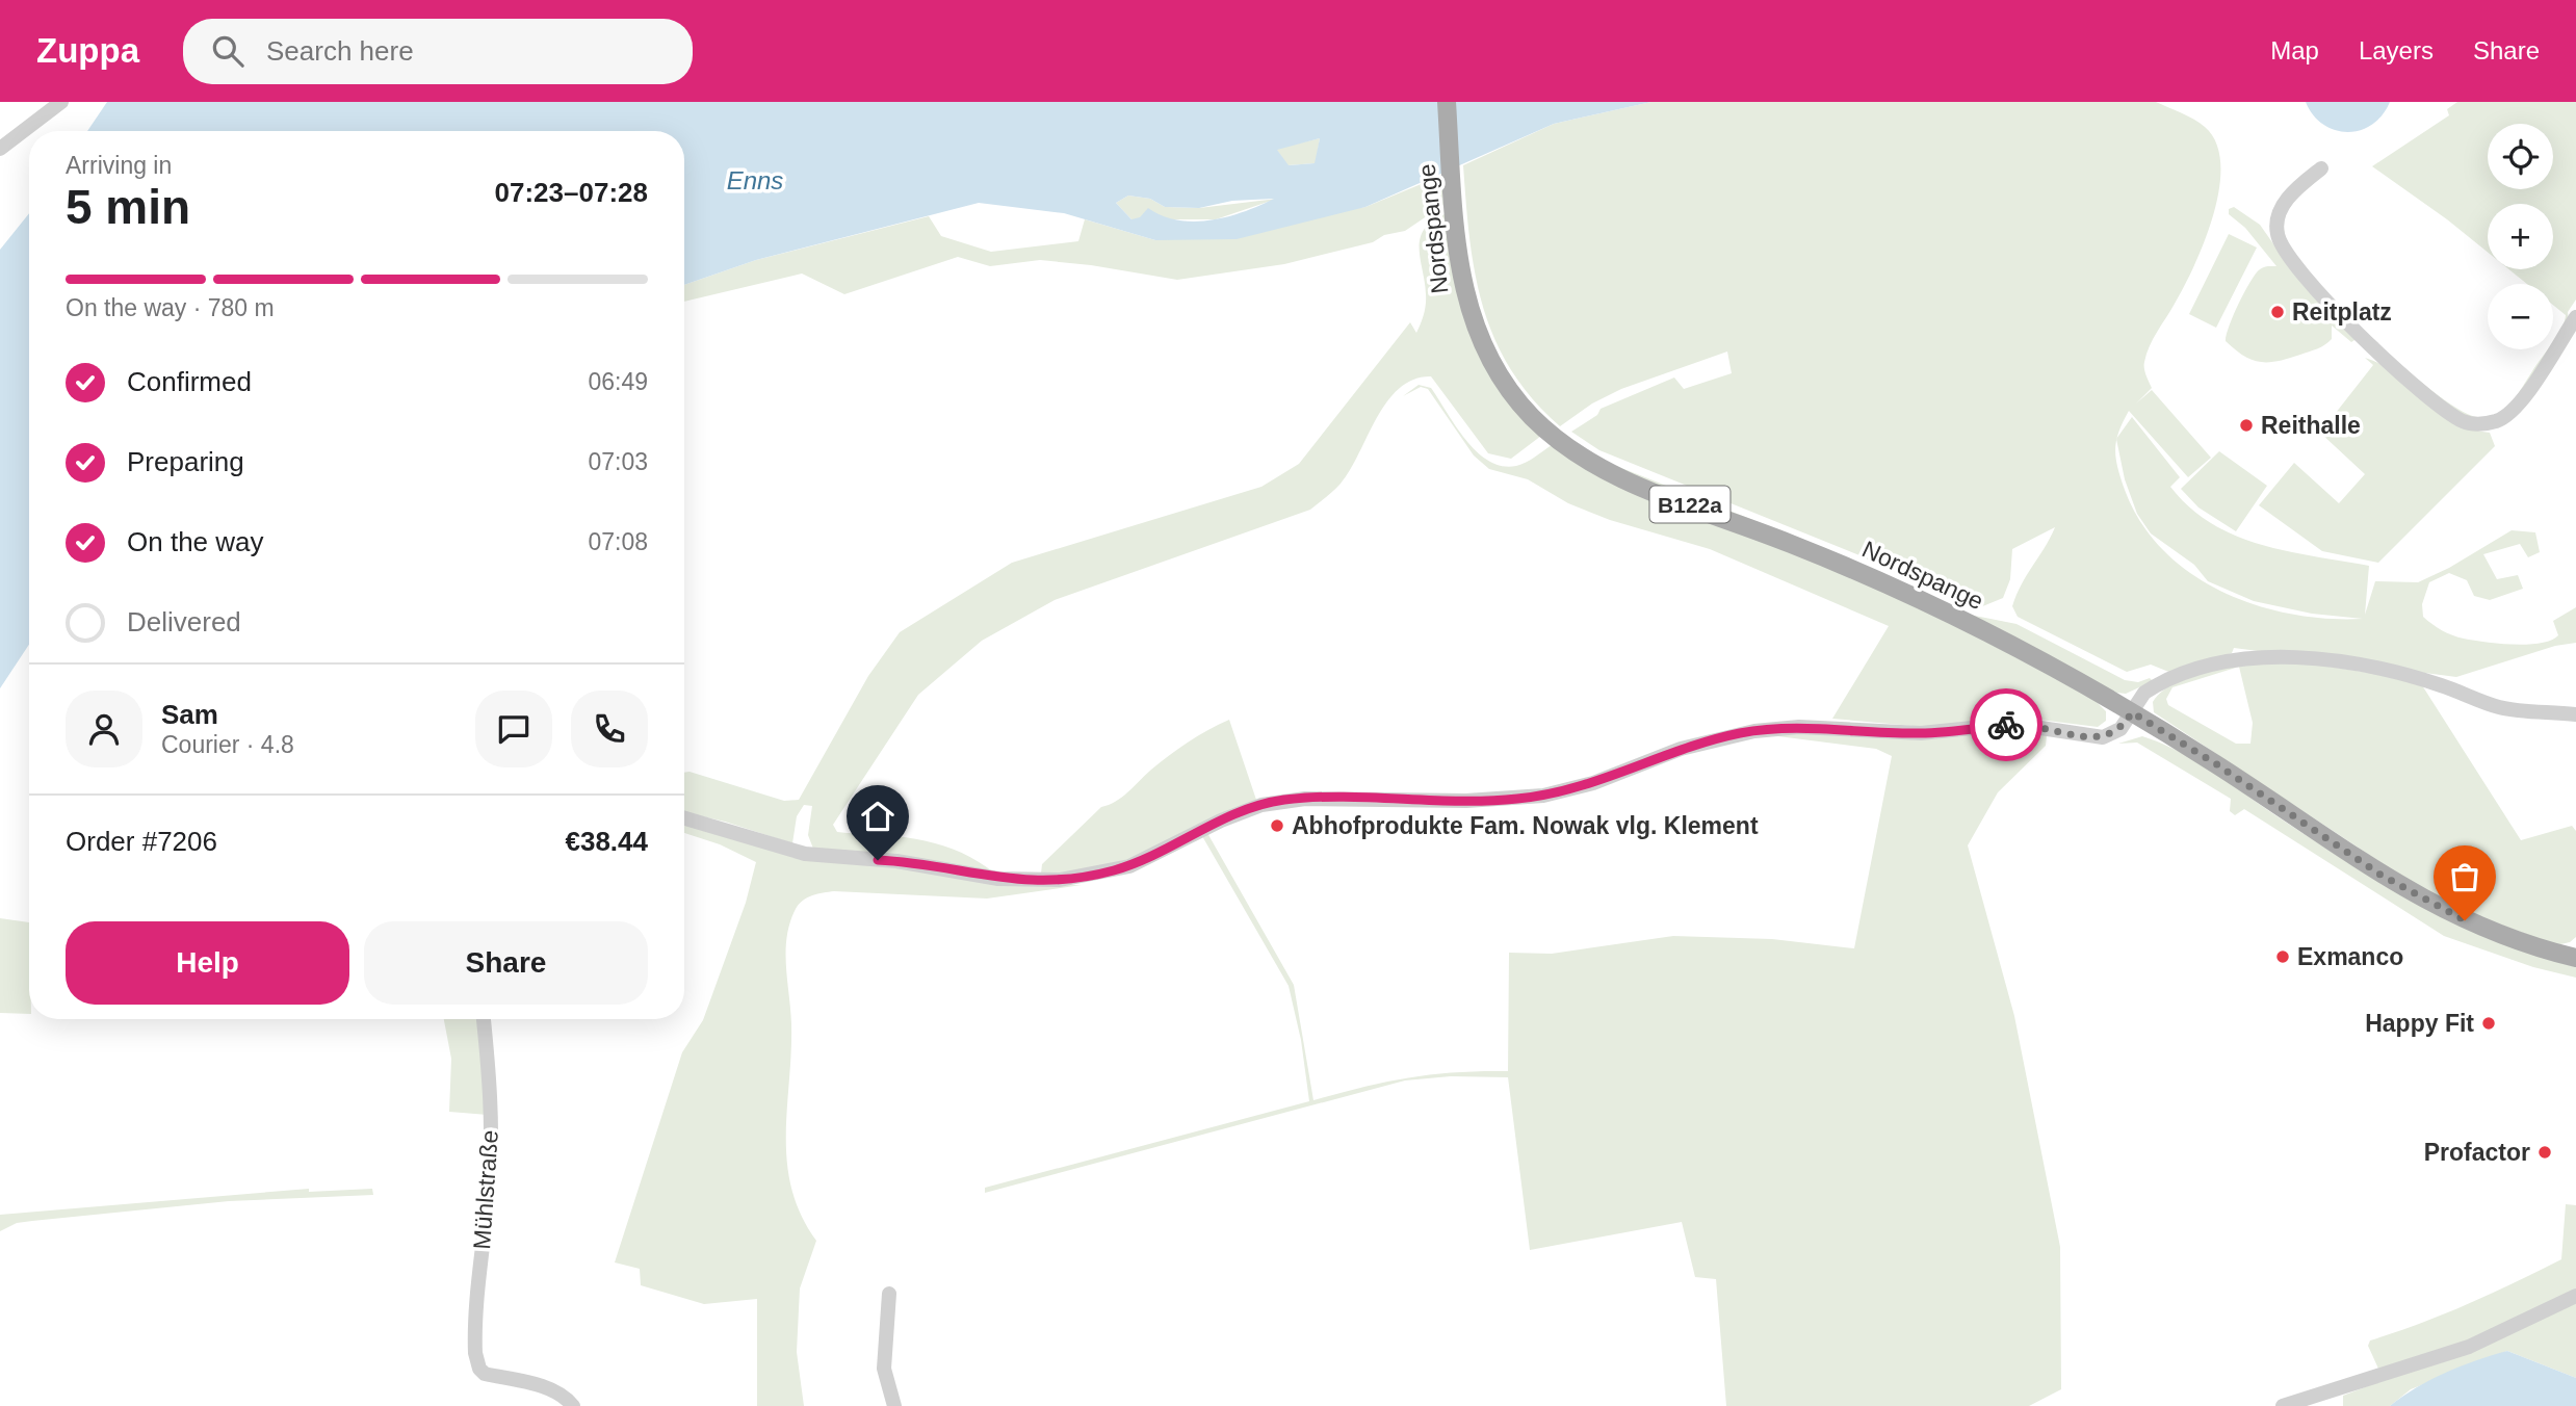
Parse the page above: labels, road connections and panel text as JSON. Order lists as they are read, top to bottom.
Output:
{
  "streets": {
    "main road": ["Nordspange", "B122a"],
    "street": ["Mühlstraße"]
  },
  "water": ["Enns"],
  "places": [
    "Reitplatz",
    "Reithalle",
    "Abhofprodukte Fam. Nowak vlg. Klement",
    "Exmanco",
    "Happy Fit",
    "Profactor"
  ],
  "page": {
    "header": "Zuppa",
    "search": "Search here",
    "nav": ["Map", "Layers", "Share"],
    "map_buttons": ["+", "−"],
    "heading": ["5 min", "Arriving in", "07:23–07:28"],
    "panel": [
      "Sam",
      "Courier · 4.8",
      "Order #7206",
      "€38.44"
    ],
    "bar": "On the way · 780 m",
    "list": [
      ["Confirmed", "06:49"],
      ["Preparing", "07:03"],
      ["On the way", "07:08"],
      "Delivered"
    ],
    "buttons": ["Help", "Share"]
  }
}
